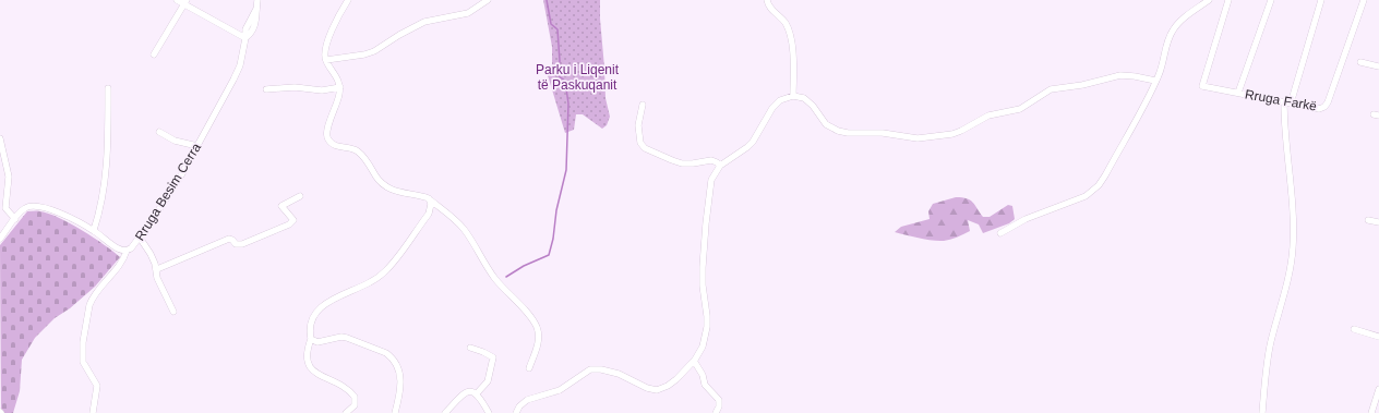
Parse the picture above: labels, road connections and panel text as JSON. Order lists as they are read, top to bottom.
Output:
{
  "streets": {
    "street": ["Rruga Farkë", "Rruga Besim Cerra"]
  },
  "parks": ["Parku i Liqenit të Paskuqanit"]
}
